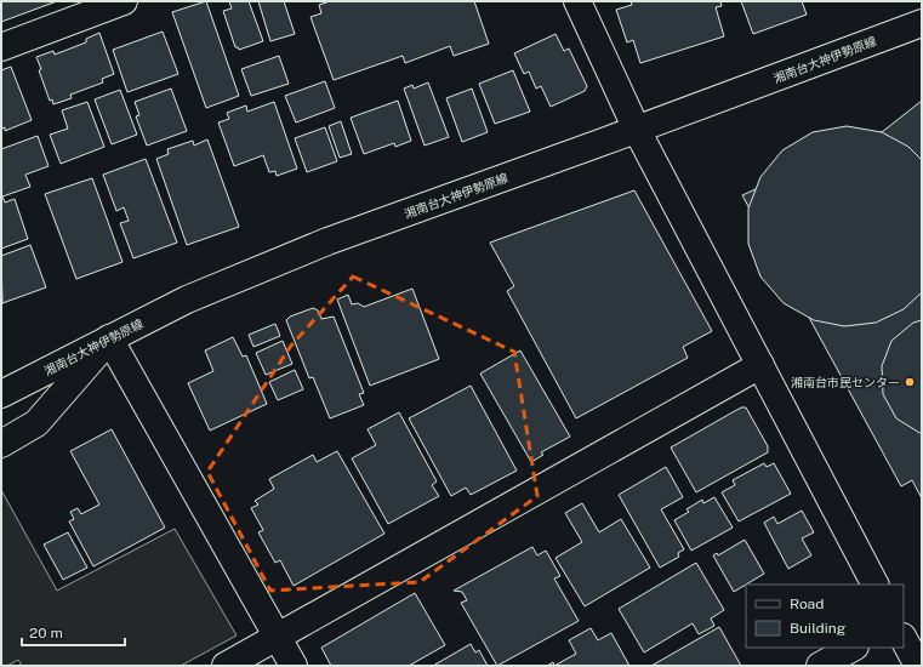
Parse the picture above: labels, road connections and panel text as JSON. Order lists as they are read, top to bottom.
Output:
{
  "streets": {
    "street": ["湘南台大神伊勢原線"]
  },
  "places": ["湘南台市民センター"],
  "legend": ["Road", "Building"],
  "scale_bar": "20 m"
}
